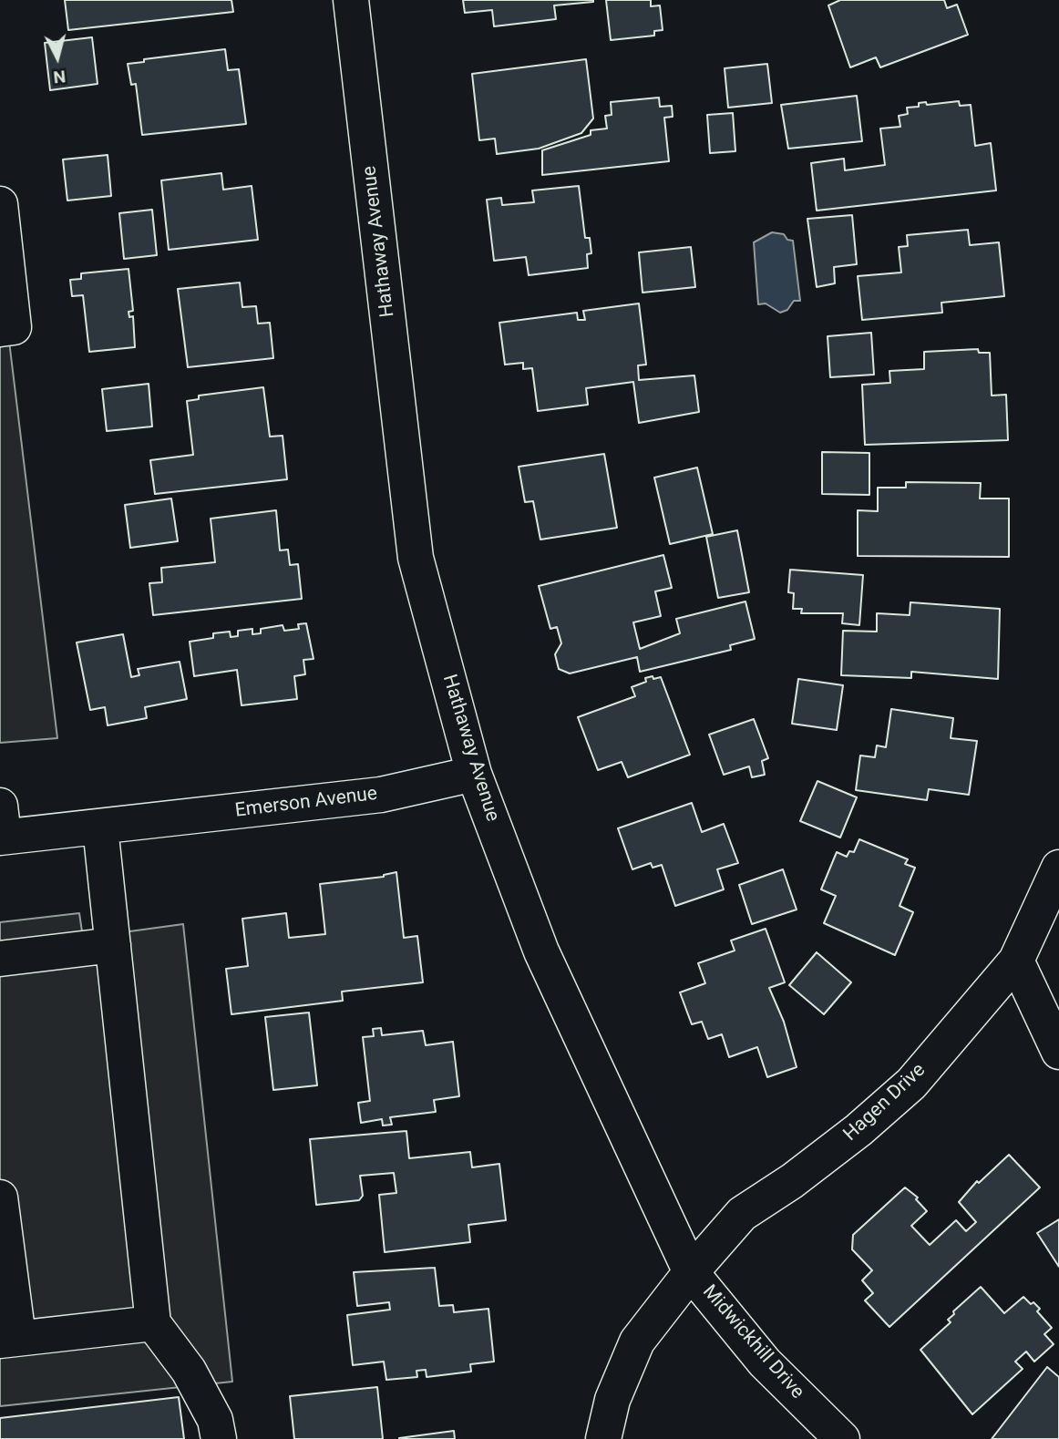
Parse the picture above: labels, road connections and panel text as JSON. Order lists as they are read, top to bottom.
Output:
{
  "streets": {
    "street": [
      "Hathaway Avenue",
      "Emerson Avenue",
      "Hagen Drive",
      "Midwickhill Drive"
    ]
  },
  "crossings": [
    ["Hathaway Avenue", "Emerson Avenue"],
    ["Hathaway Avenue", "Hagen Drive"],
    ["Hathaway Avenue", "Midwickhill Drive"],
    ["Hagen Drive", "Midwickhill Drive"]
  ],
  "north": "bottom"
}
